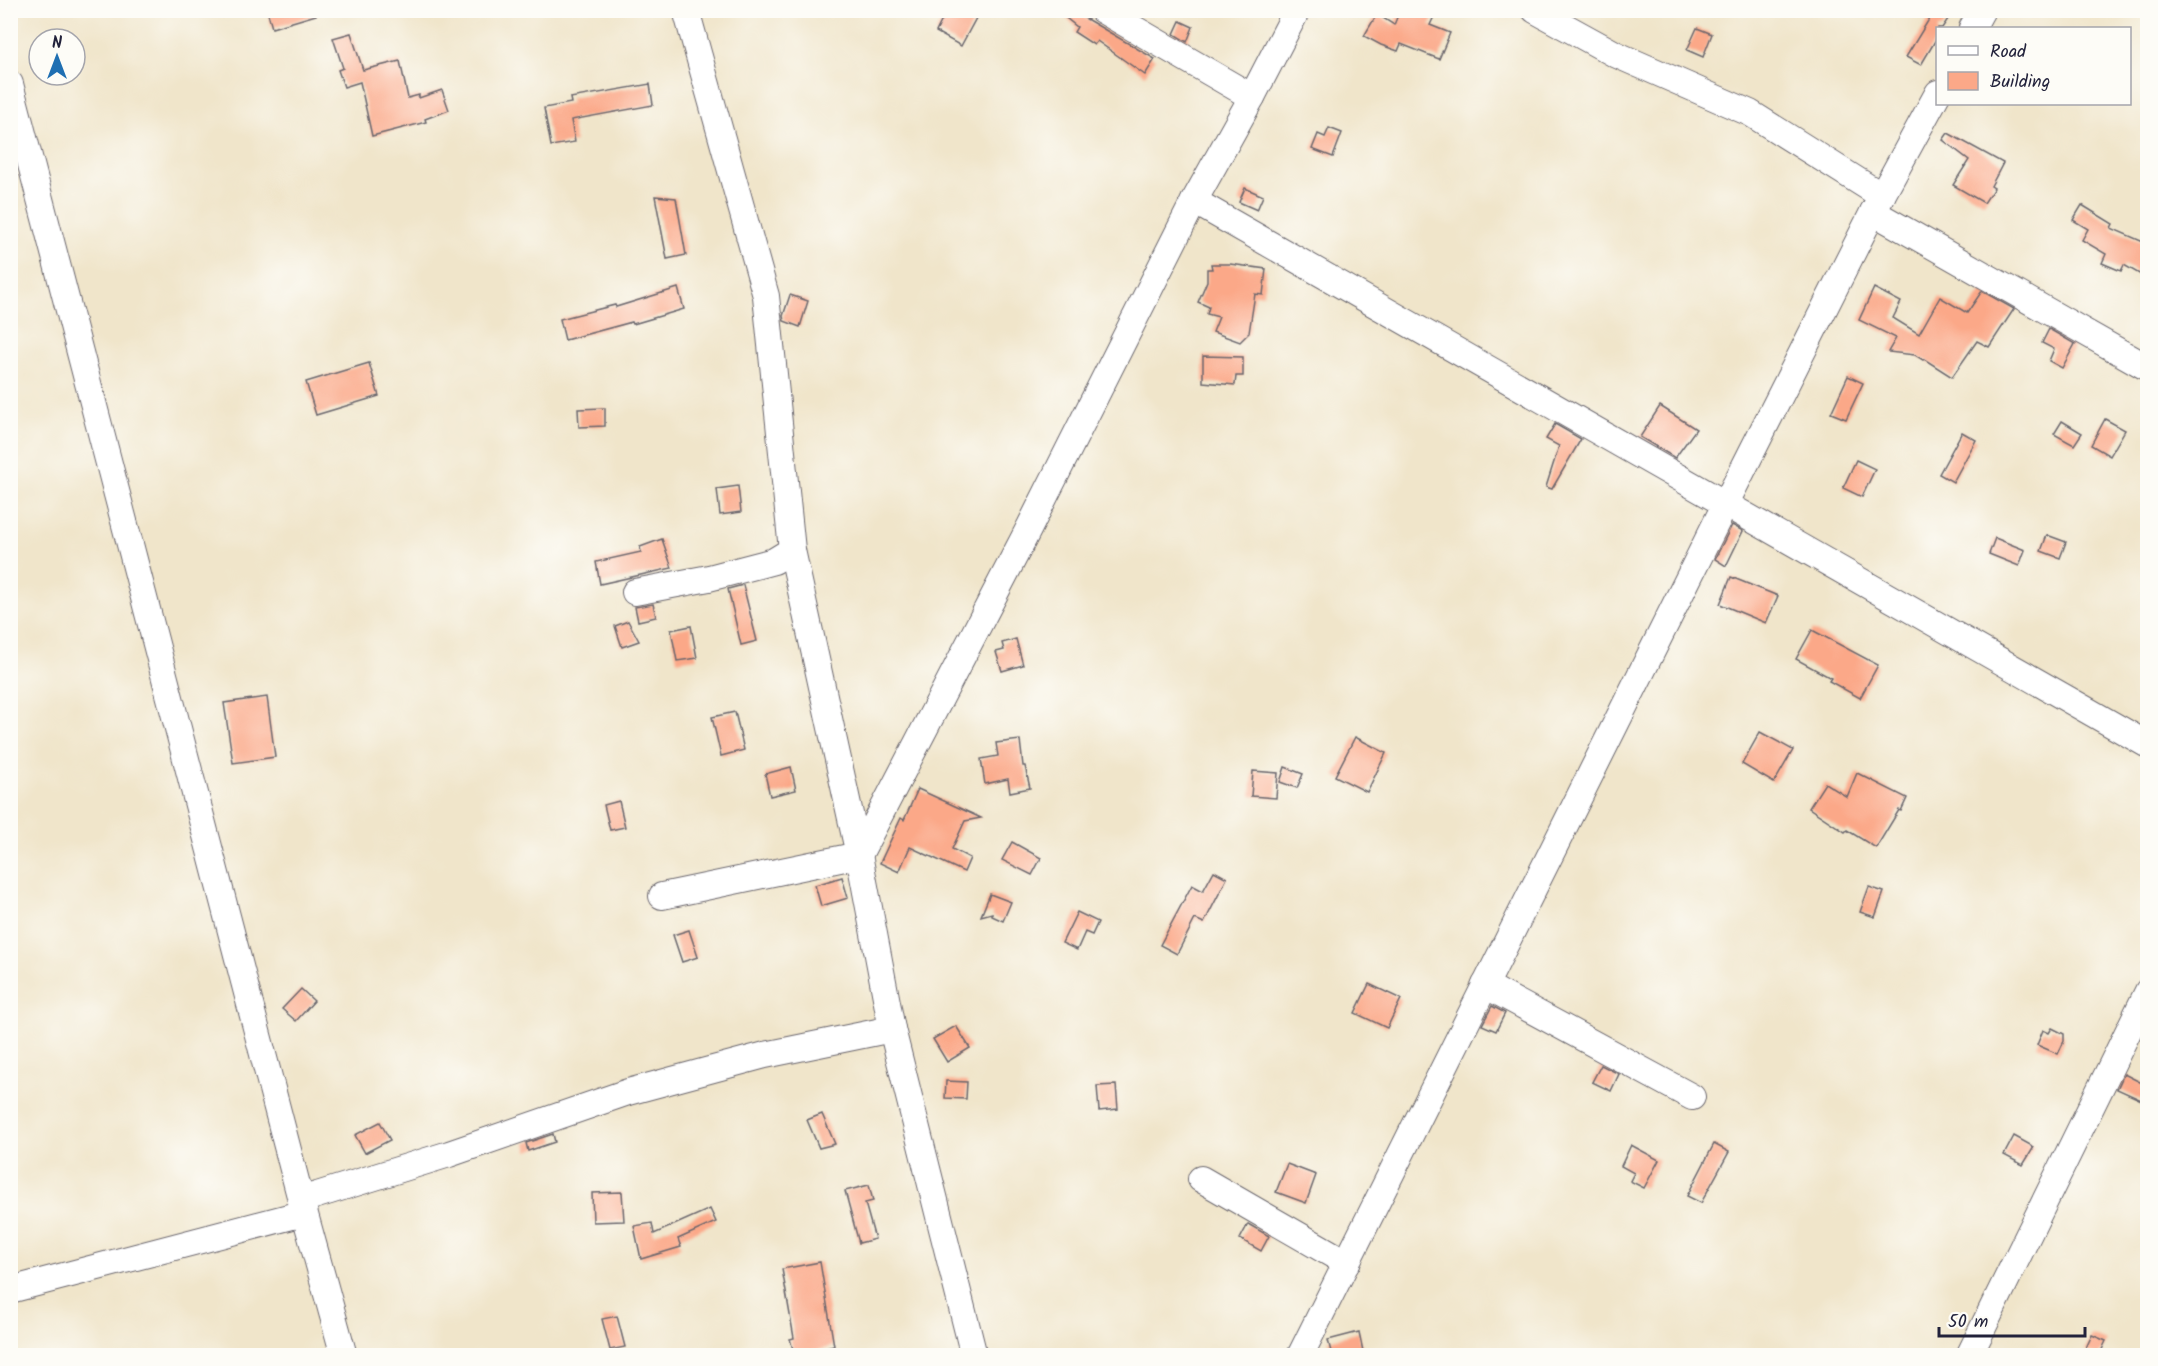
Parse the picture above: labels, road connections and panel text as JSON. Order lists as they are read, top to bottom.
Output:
{
  "legend": ["Road", "Building"],
  "scale_bar": "50 m",
  "north": "top"
}
